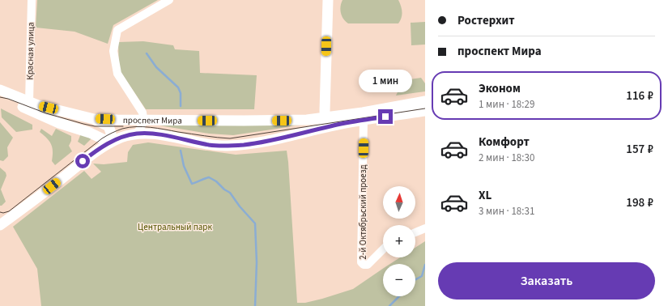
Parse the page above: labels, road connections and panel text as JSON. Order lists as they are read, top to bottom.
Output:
{
  "streets": {
    "main road": ["проспект Мира"],
    "street": ["Красная улица", "2-й Октябрьский проезд"]
  },
  "crossings": [
    ["Красная улица", "проспект Мира"],
    ["проспект Мира", "2-й Октябрьский проезд"]
  ],
  "parks": ["Центральный парк"],
  "north": "top",
  "page": {
    "banner": ["Ростерхит", "проспект Мира"],
    "bubble": "1 мин",
    "list": [
      {
        "name": "Эконом",
        "note": "1 мин · 18:29",
        "value": "116 ₽"
      },
      {
        "name": "Комфорт",
        "note": "2 мин · 18:30",
        "value": "157 ₽"
      },
      {
        "name": "XL",
        "note": "3 мин · 18:31",
        "value": "198 ₽"
      }
    ],
    "map_buttons": ["+", "−"],
    "buttons": "Заказать"
  }
}
